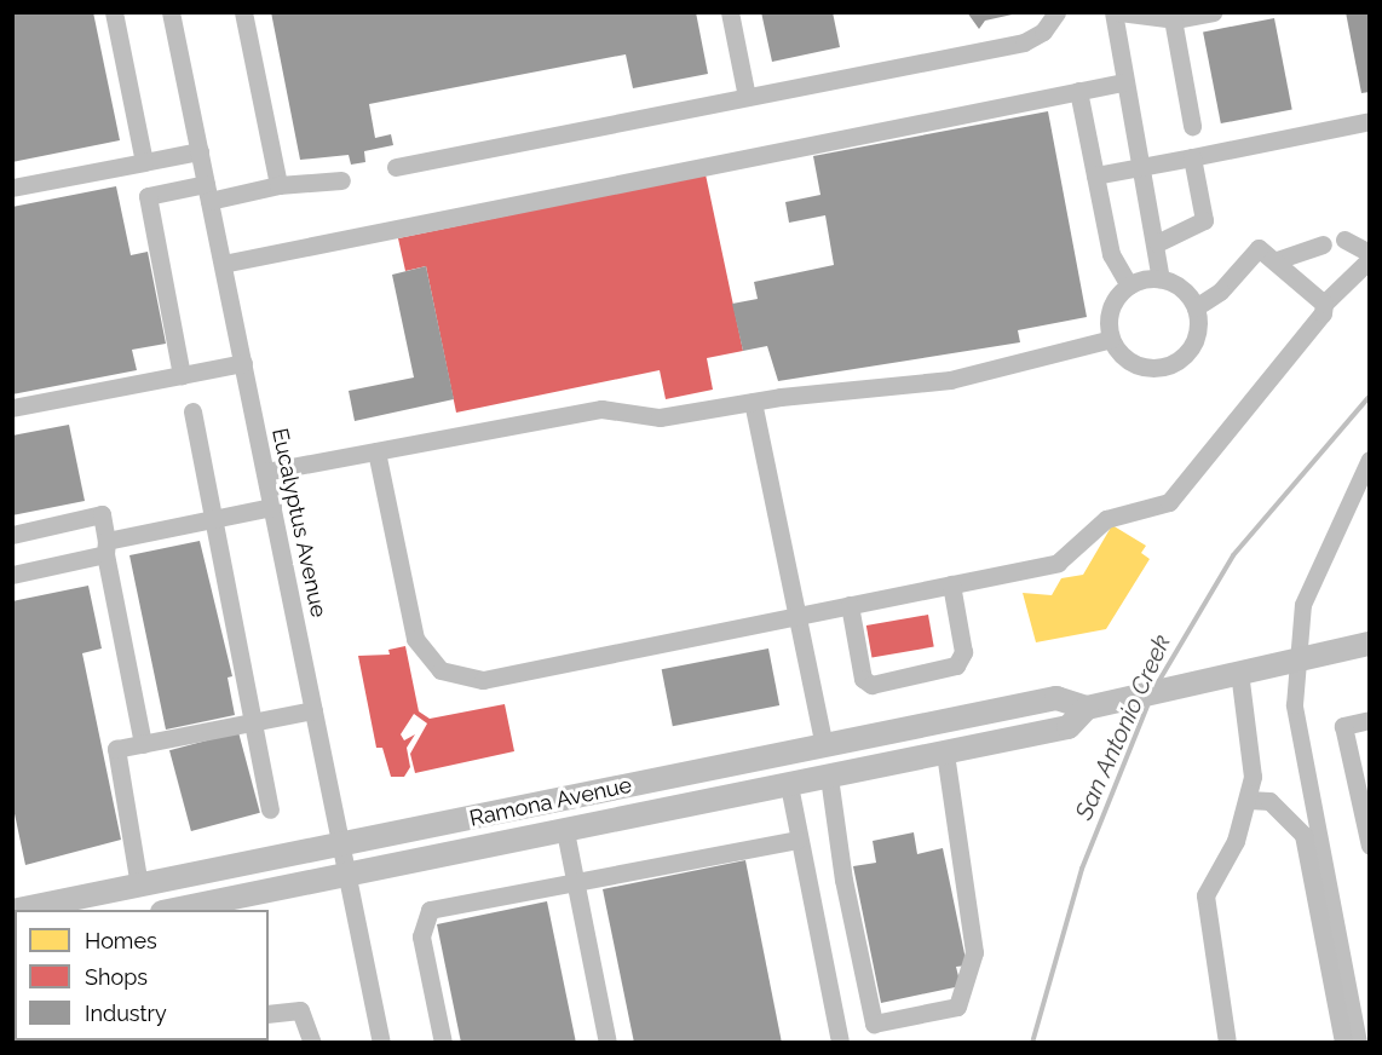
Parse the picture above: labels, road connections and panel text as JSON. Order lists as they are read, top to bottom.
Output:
{
  "streets": {
    "main road": ["Ramona Avenue"],
    "street": ["Eucalyptus Avenue"]
  },
  "crossings": [
    ["Eucalyptus Avenue", "Ramona Avenue"]
  ],
  "water": ["San Antonio Creek"],
  "legend": ["Homes", "Shops", "Industry"]
}
